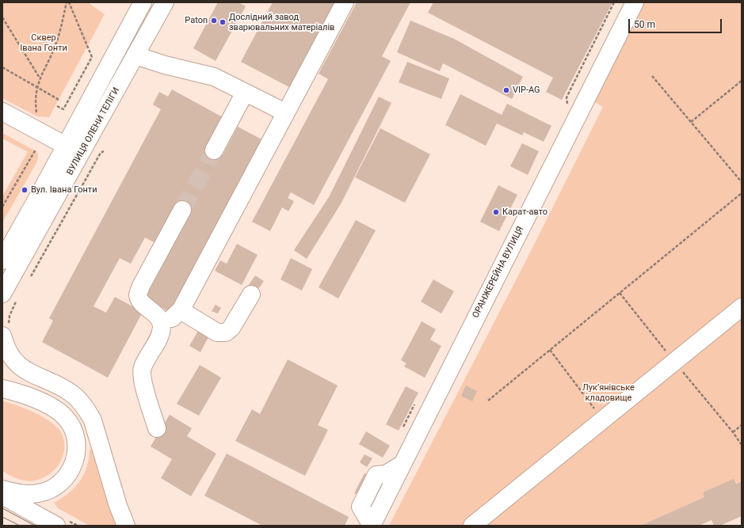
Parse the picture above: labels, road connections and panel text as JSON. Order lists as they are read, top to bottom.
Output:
{
  "streets": {
    "main road": ["ВУЛИЦЯ ОЛЕНИ ТЕЛІГИ", "ОРАНЖЕРЕЙНА ВУЛИЦЯ"]
  },
  "parks": ["Сквер Івана Гонти", "Лукʼянівське кладовище"],
  "places": [
    "Paton",
    "Дослідний завод зварювальних матеріалів",
    "VIP-AG",
    "Вул. Івана Гонти",
    "Карат-авто"
  ],
  "scale_bar": "50 m"
}
